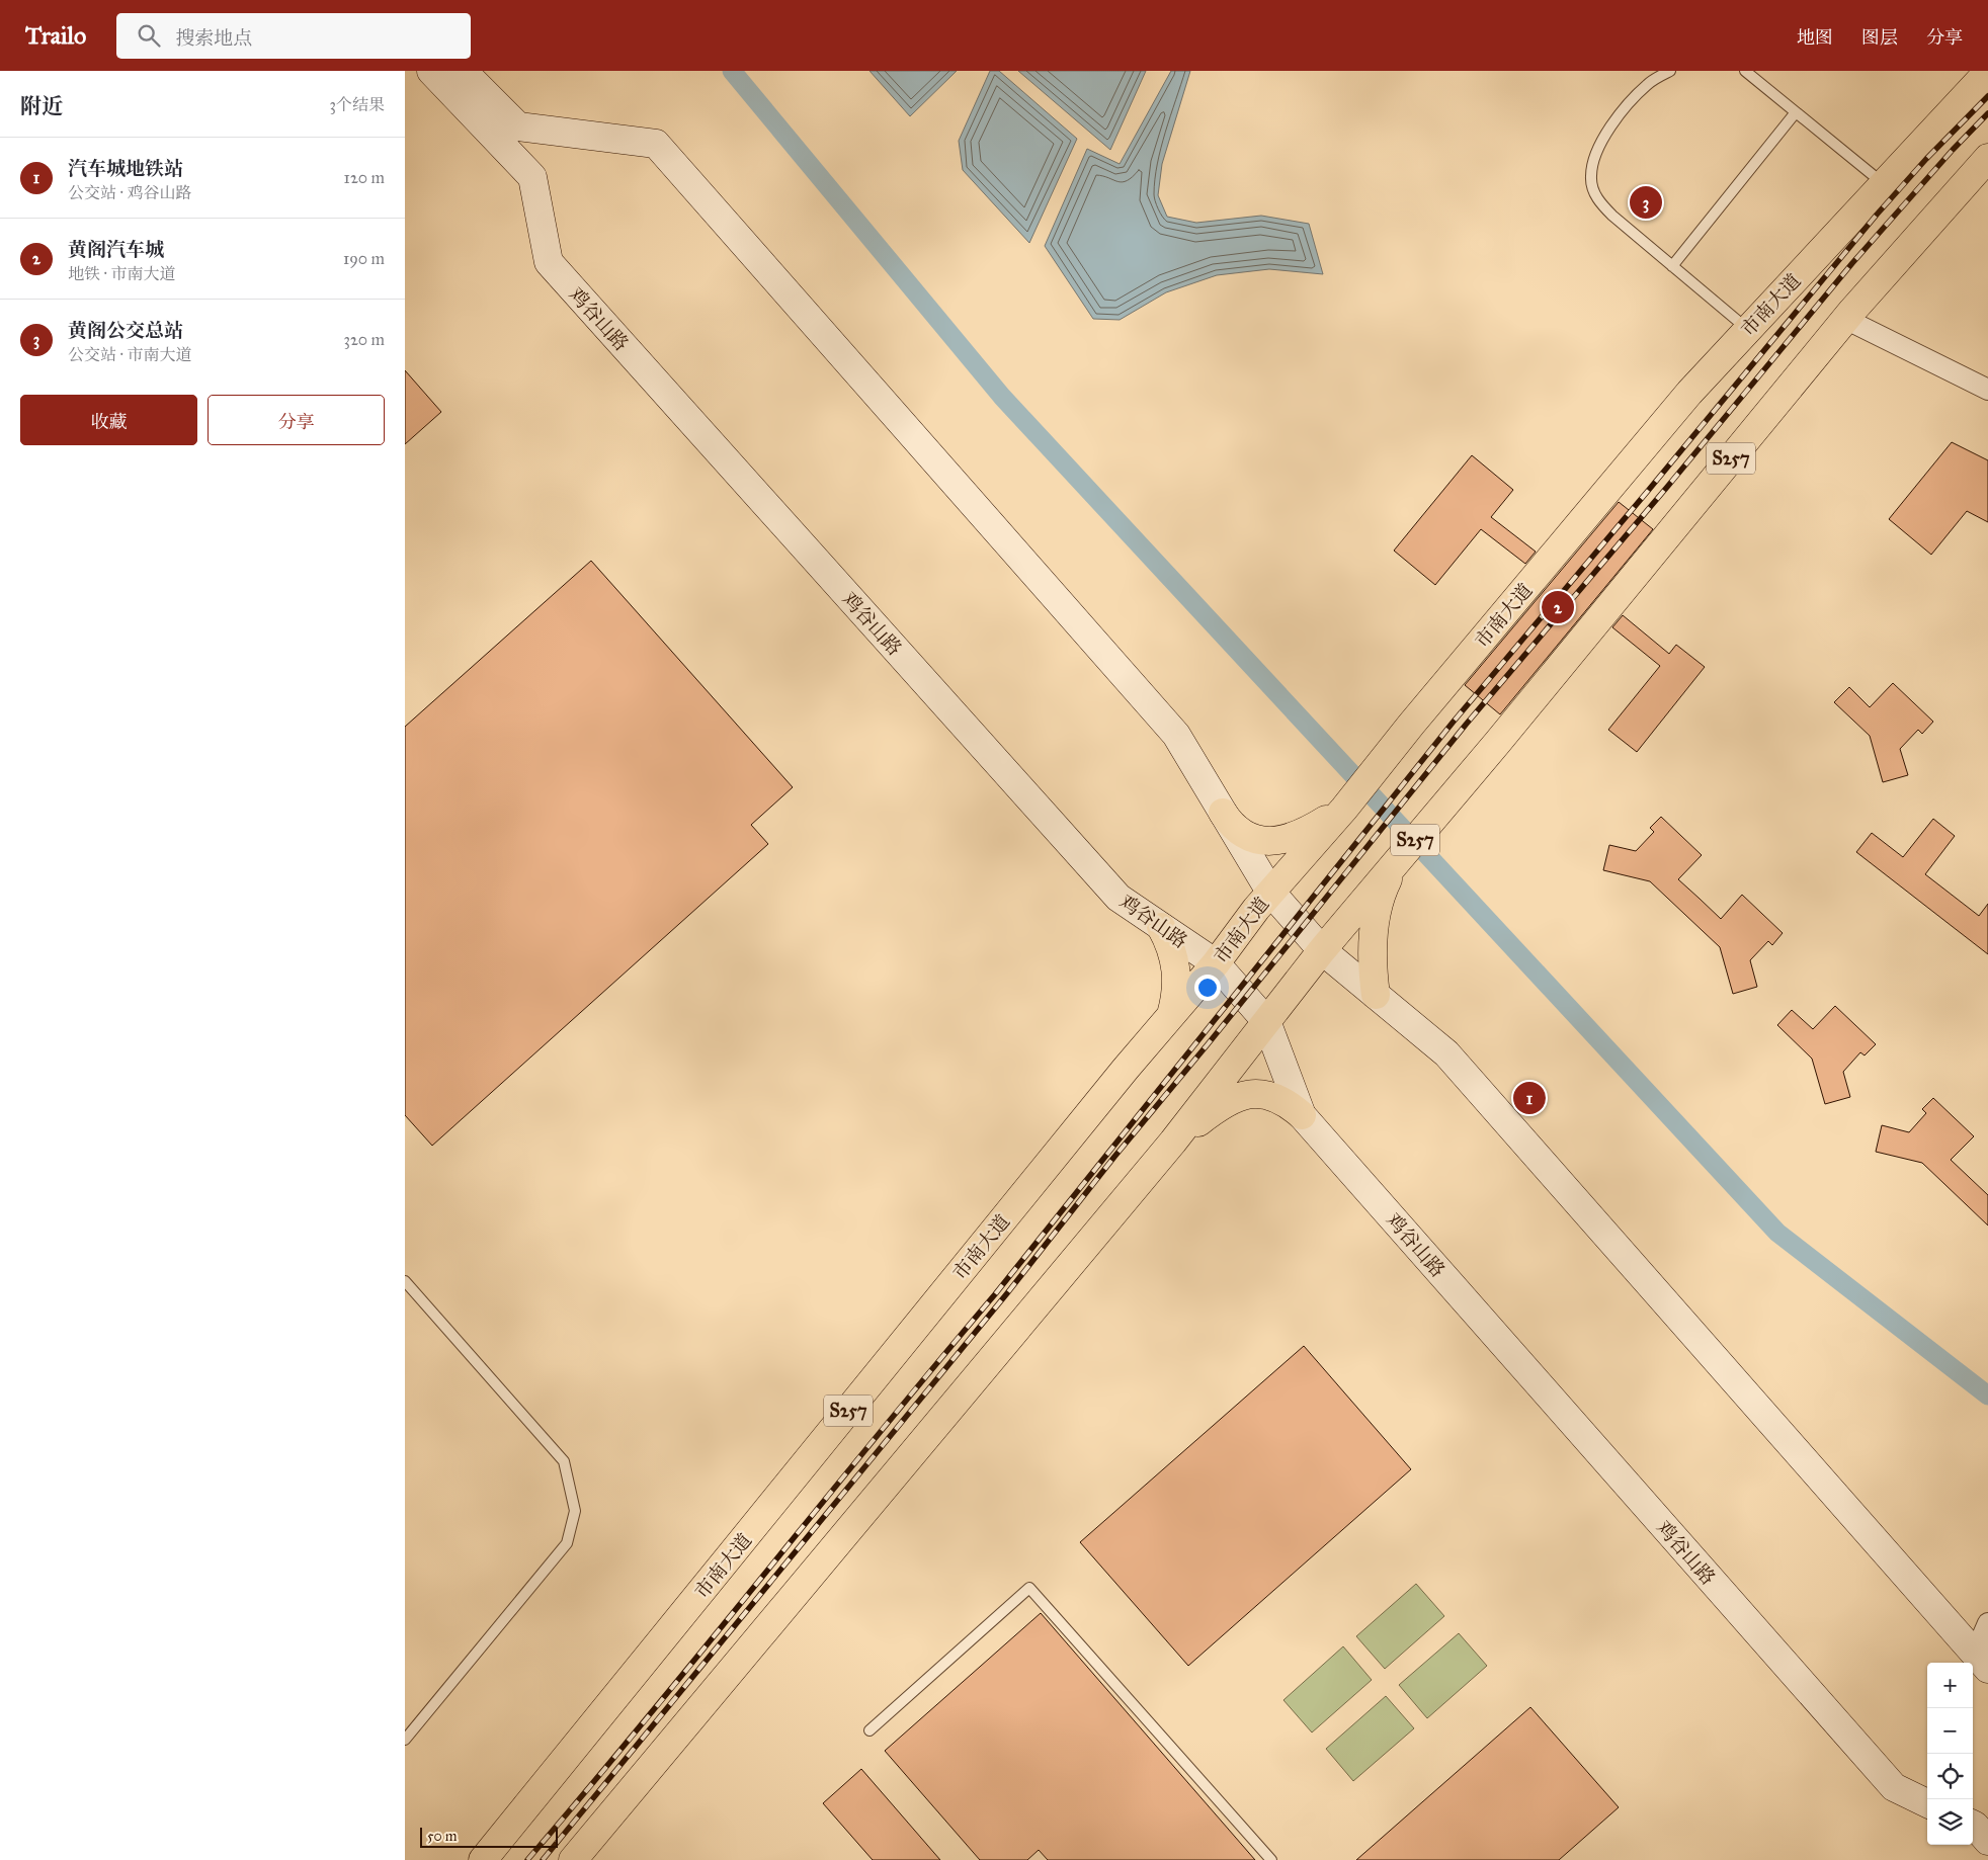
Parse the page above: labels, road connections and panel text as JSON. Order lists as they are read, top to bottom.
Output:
{
  "streets": {
    "main road": ["市南大道", "鸡谷山路", "S257"]
  },
  "crossings": [
    ["市南大道", "鸡谷山路"],
    ["鸡谷山路", "S257"]
  ],
  "scale_bar": "50 m",
  "page": {
    "header": "Trailo",
    "search": "搜索地点",
    "nav": ["地图", "图层", "分享"],
    "heading": ["附近", "3个结果"],
    "list": [
      {
        "mark": "1",
        "name": "汽车城地铁站",
        "note": "公交站 · 鸡谷山路",
        "value": "120 m"
      },
      {
        "mark": "2",
        "name": "黄阁汽车城",
        "note": "地铁 · 市南大道",
        "value": "190 m"
      },
      {
        "mark": "3",
        "name": "黄阁公交总站",
        "note": "公交站 · 市南大道",
        "value": "320 m"
      }
    ],
    "pins": ["3", "2", "1"],
    "buttons": ["收藏", "分享"],
    "map_buttons": ["+", "−"],
    "scale": "50 m"
  }
}
